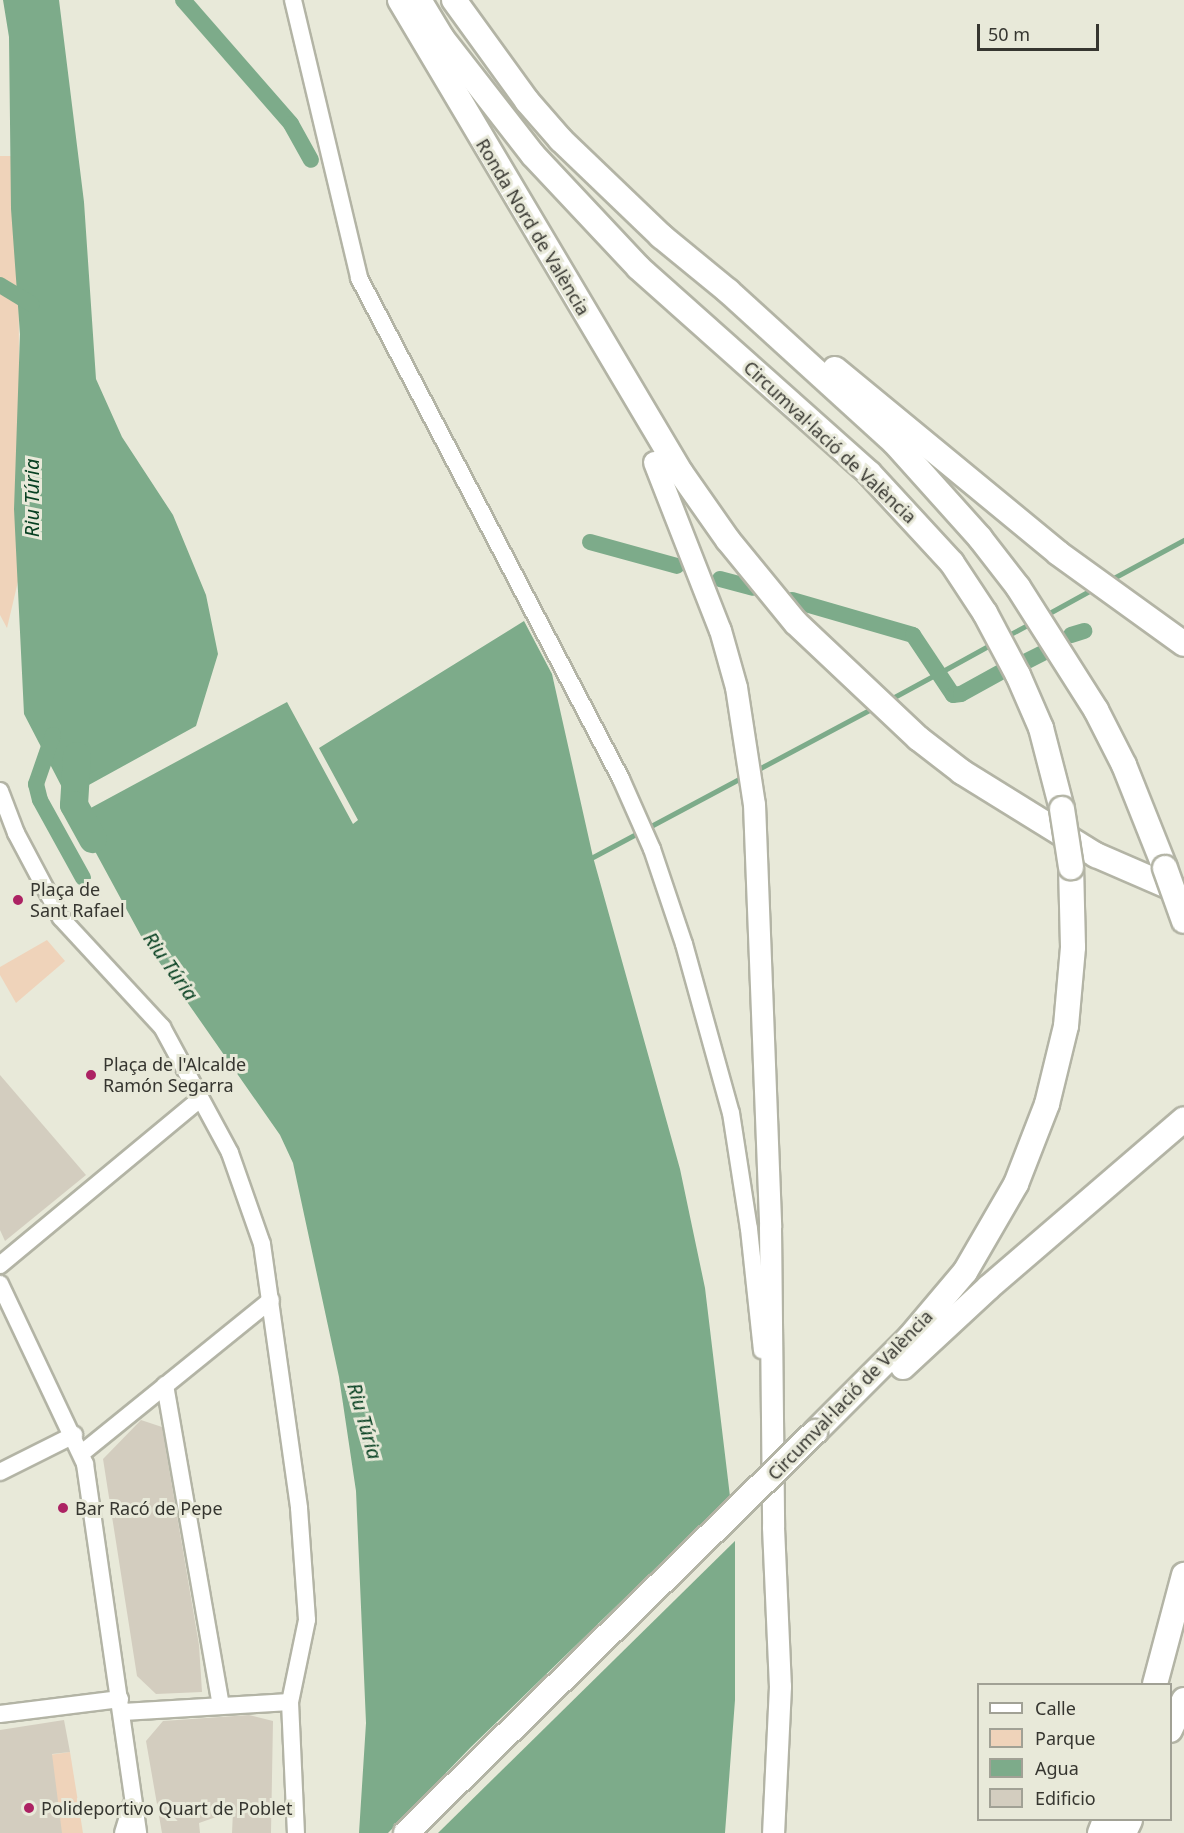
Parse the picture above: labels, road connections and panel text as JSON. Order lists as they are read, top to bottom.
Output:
{
  "streets": {
    "highway": ["Ronda Nord de València", "Circumval·lació de València"]
  },
  "water": ["Riu Túria"],
  "places": [
    "Plaça de Sant Rafael",
    "Plaça de l'Alcalde Ramón Segarra",
    "Bar Racó de Pepe",
    "Polideportivo Quart de Poblet"
  ],
  "legend": [
    "Calle",
    "Parque",
    "Agua",
    "Edificio"
  ],
  "scale_bar": "50 m"
}
